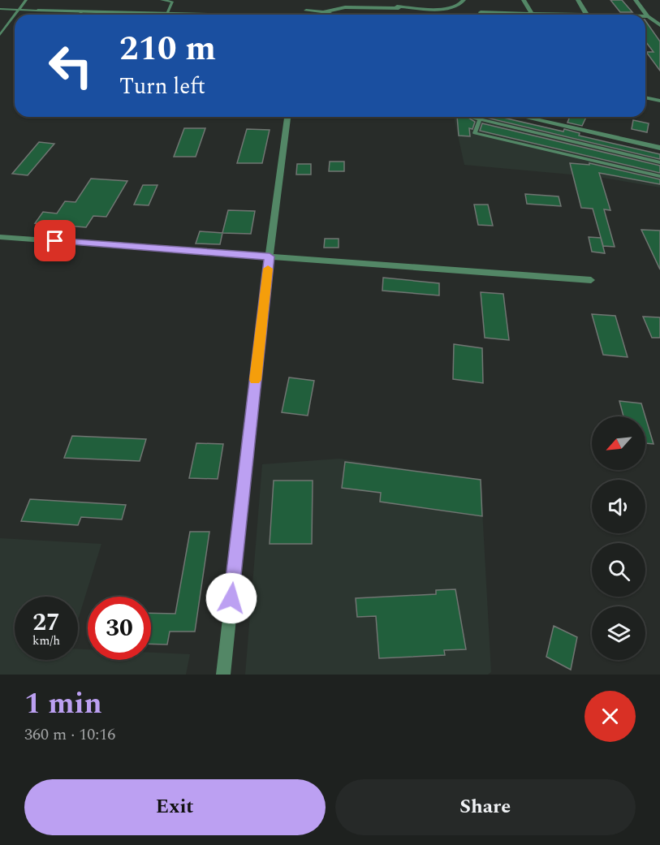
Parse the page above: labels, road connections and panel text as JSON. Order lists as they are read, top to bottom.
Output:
{
  "north": "bottom left",
  "page": {
    "turn": ["210 m", "Turn left"],
    "speed": "27 km/h",
    "limit": "30",
    "heading": ["1 min", "360 m · 10:16"],
    "buttons": ["Exit", "Share"]
  }
}
